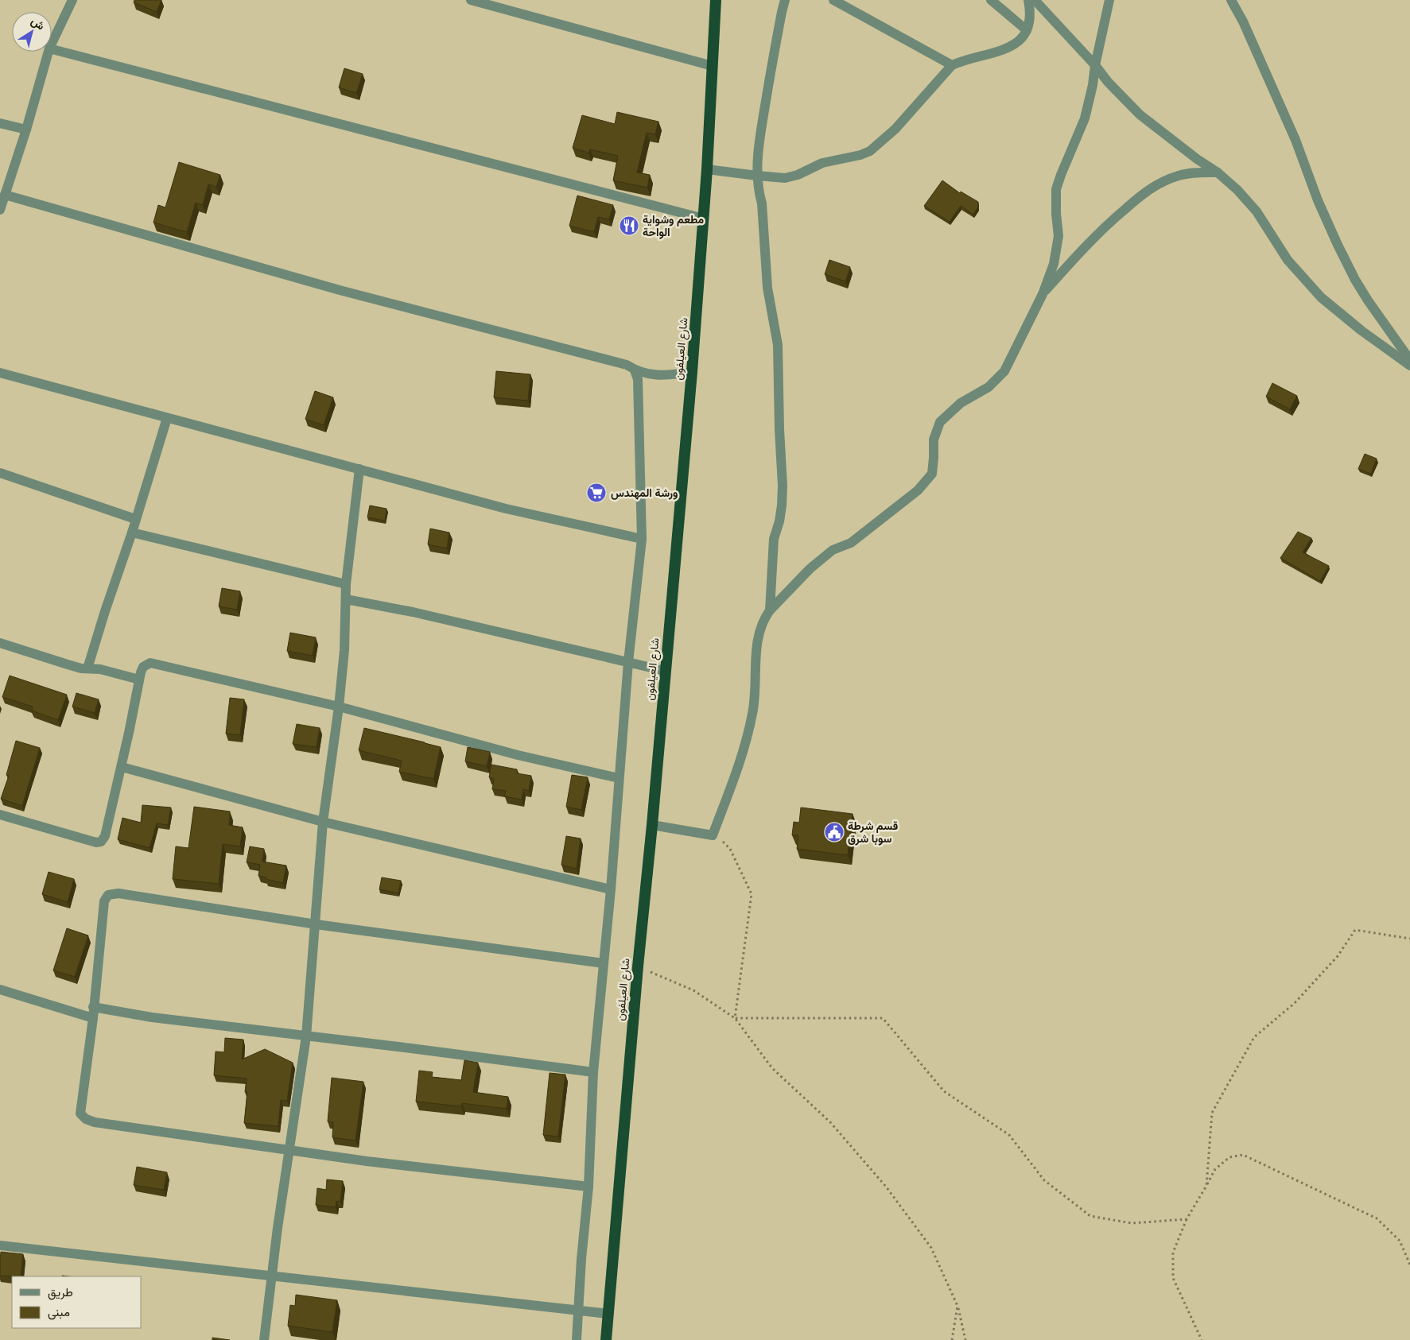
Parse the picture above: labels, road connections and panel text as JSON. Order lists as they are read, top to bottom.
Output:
{
  "streets": {
    "highway": ["شارع العيلفون"]
  },
  "places": {
    "restaurant": ["مطعم وشواية الواحة"],
    "supermarket": ["ورشة المهندس"],
    "public building": ["قسم شرطة سوبا شرق"]
  },
  "legend": ["طريق", "مبنى"],
  "north": "top right"
}
